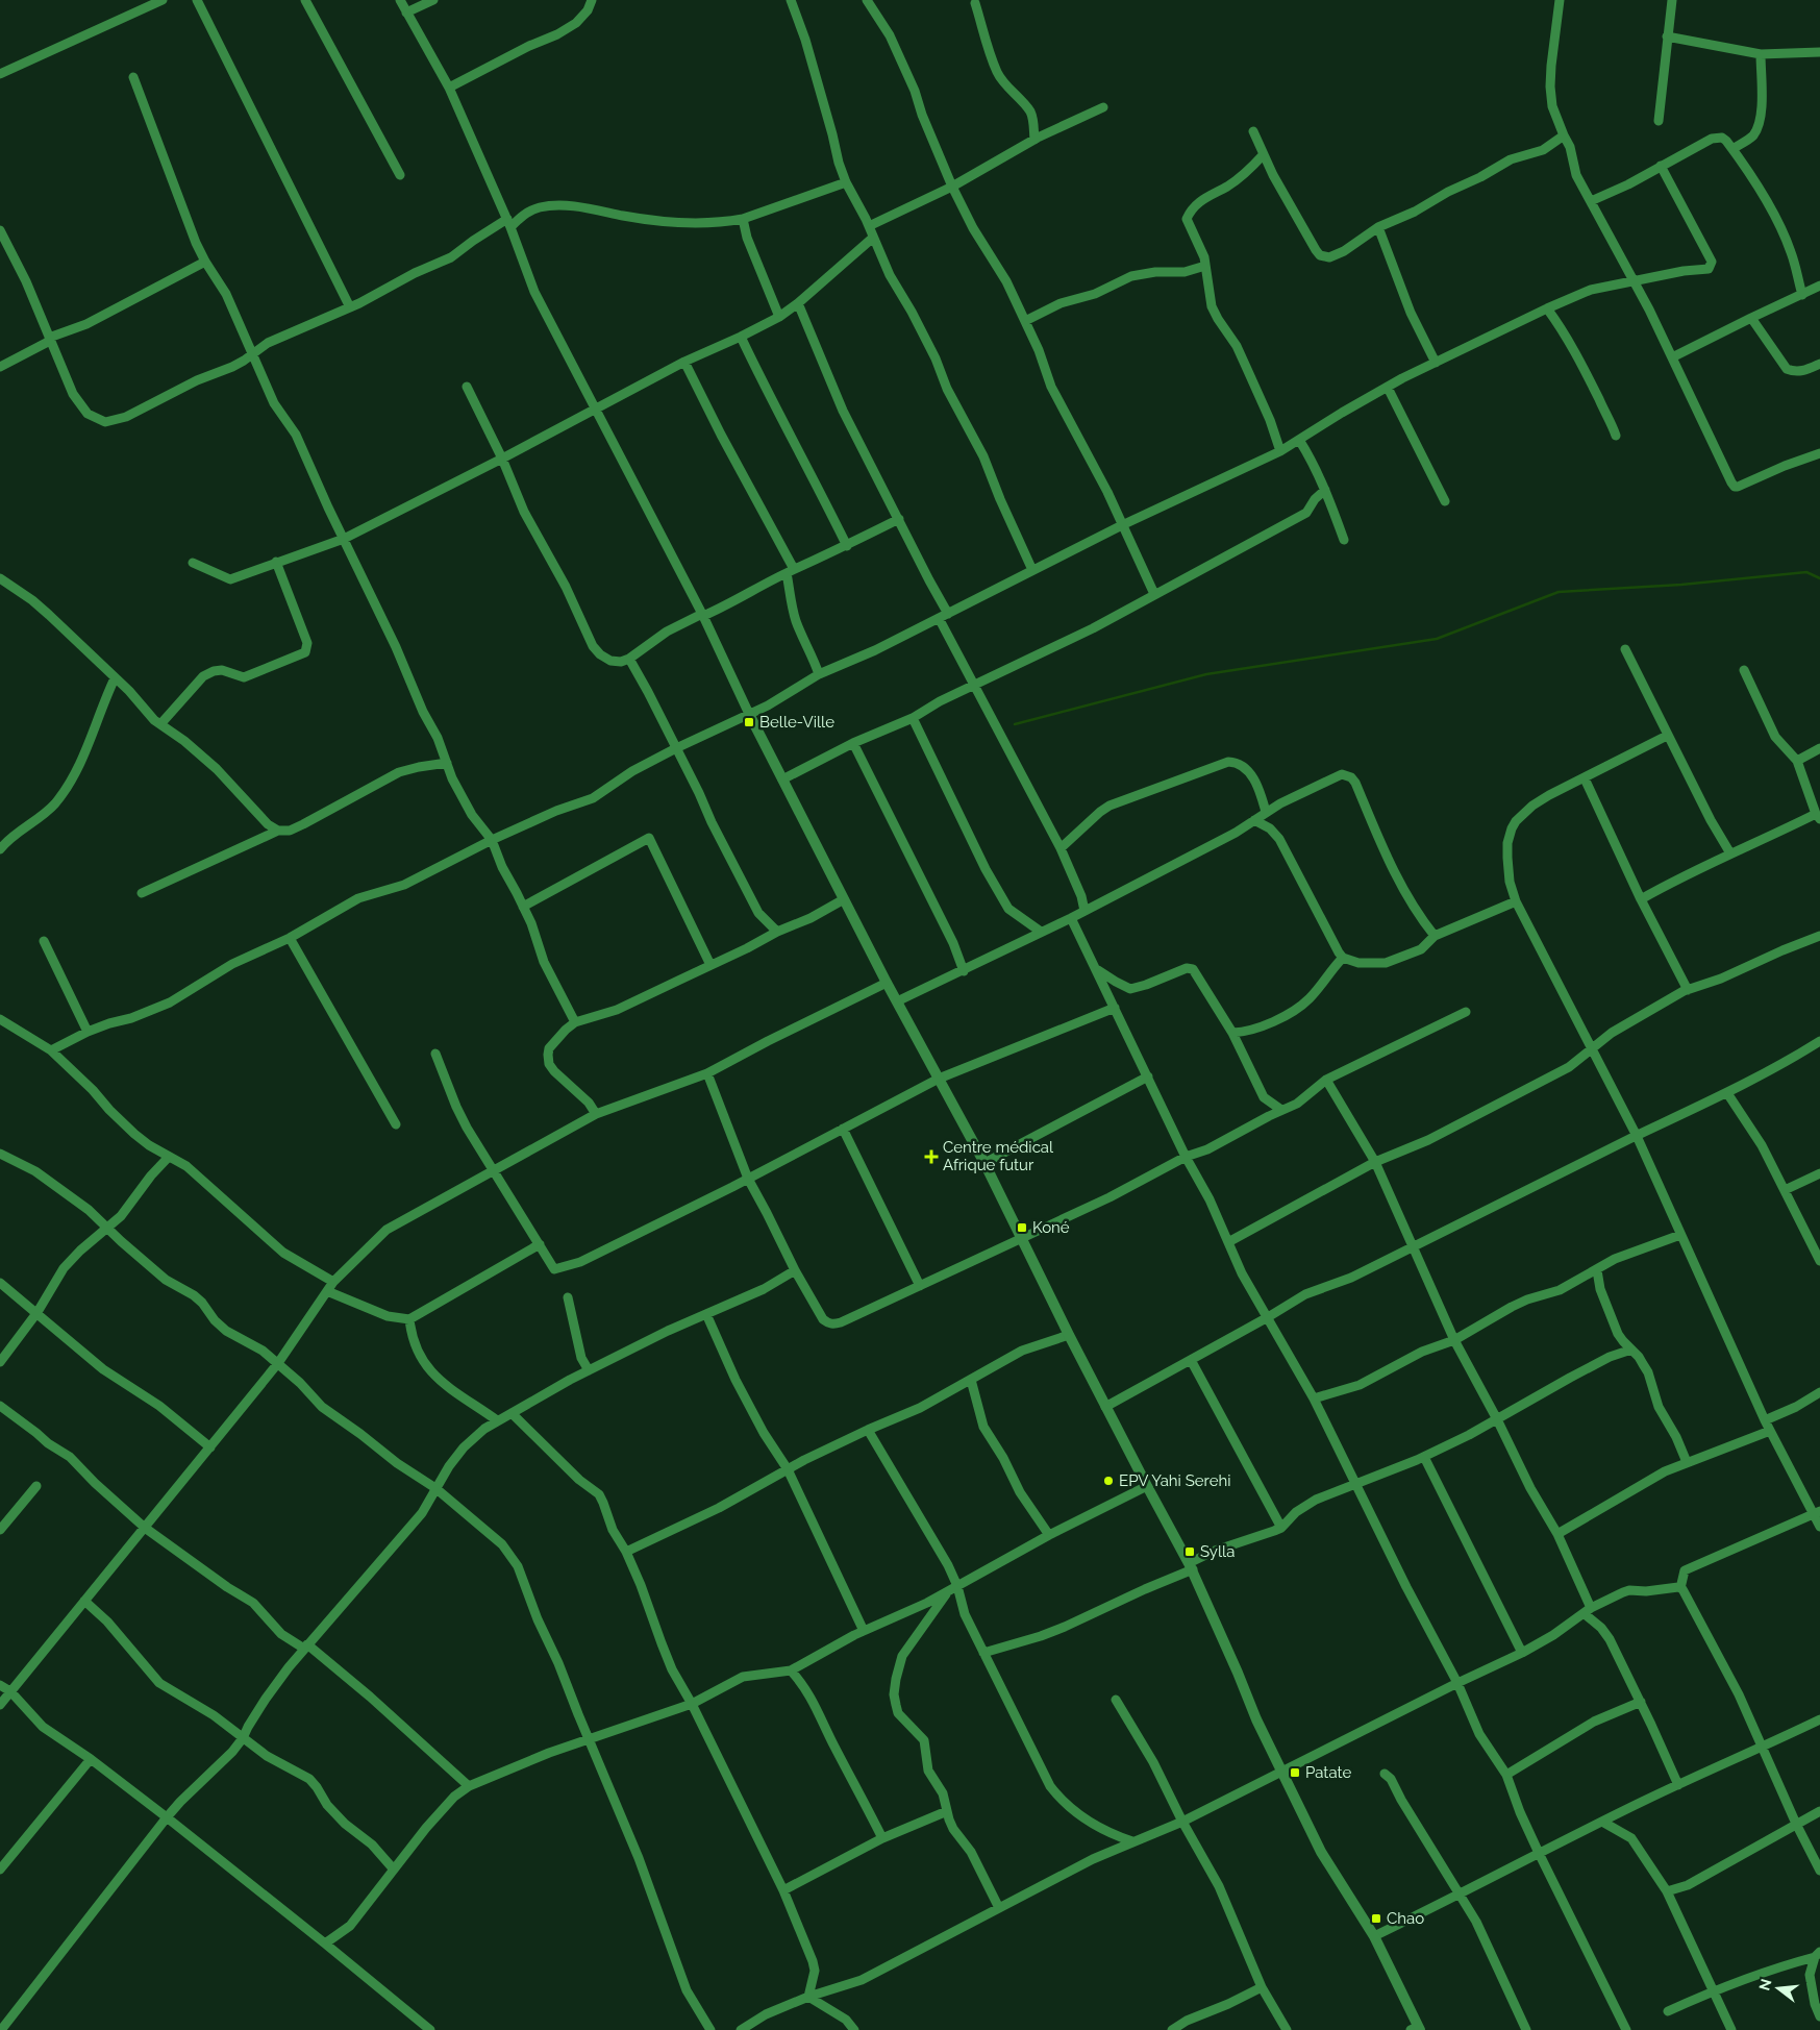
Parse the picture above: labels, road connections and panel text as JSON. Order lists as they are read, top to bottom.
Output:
{
  "places": {
    "transit": [
      "Belle-Ville",
      "Koné",
      "Sylla",
      "Patate",
      "Chao"
    ],
    "health": ["Centre médical Afrique futur"],
    "other": ["EPV Yahi Serehi"]
  },
  "north": "left"
}
